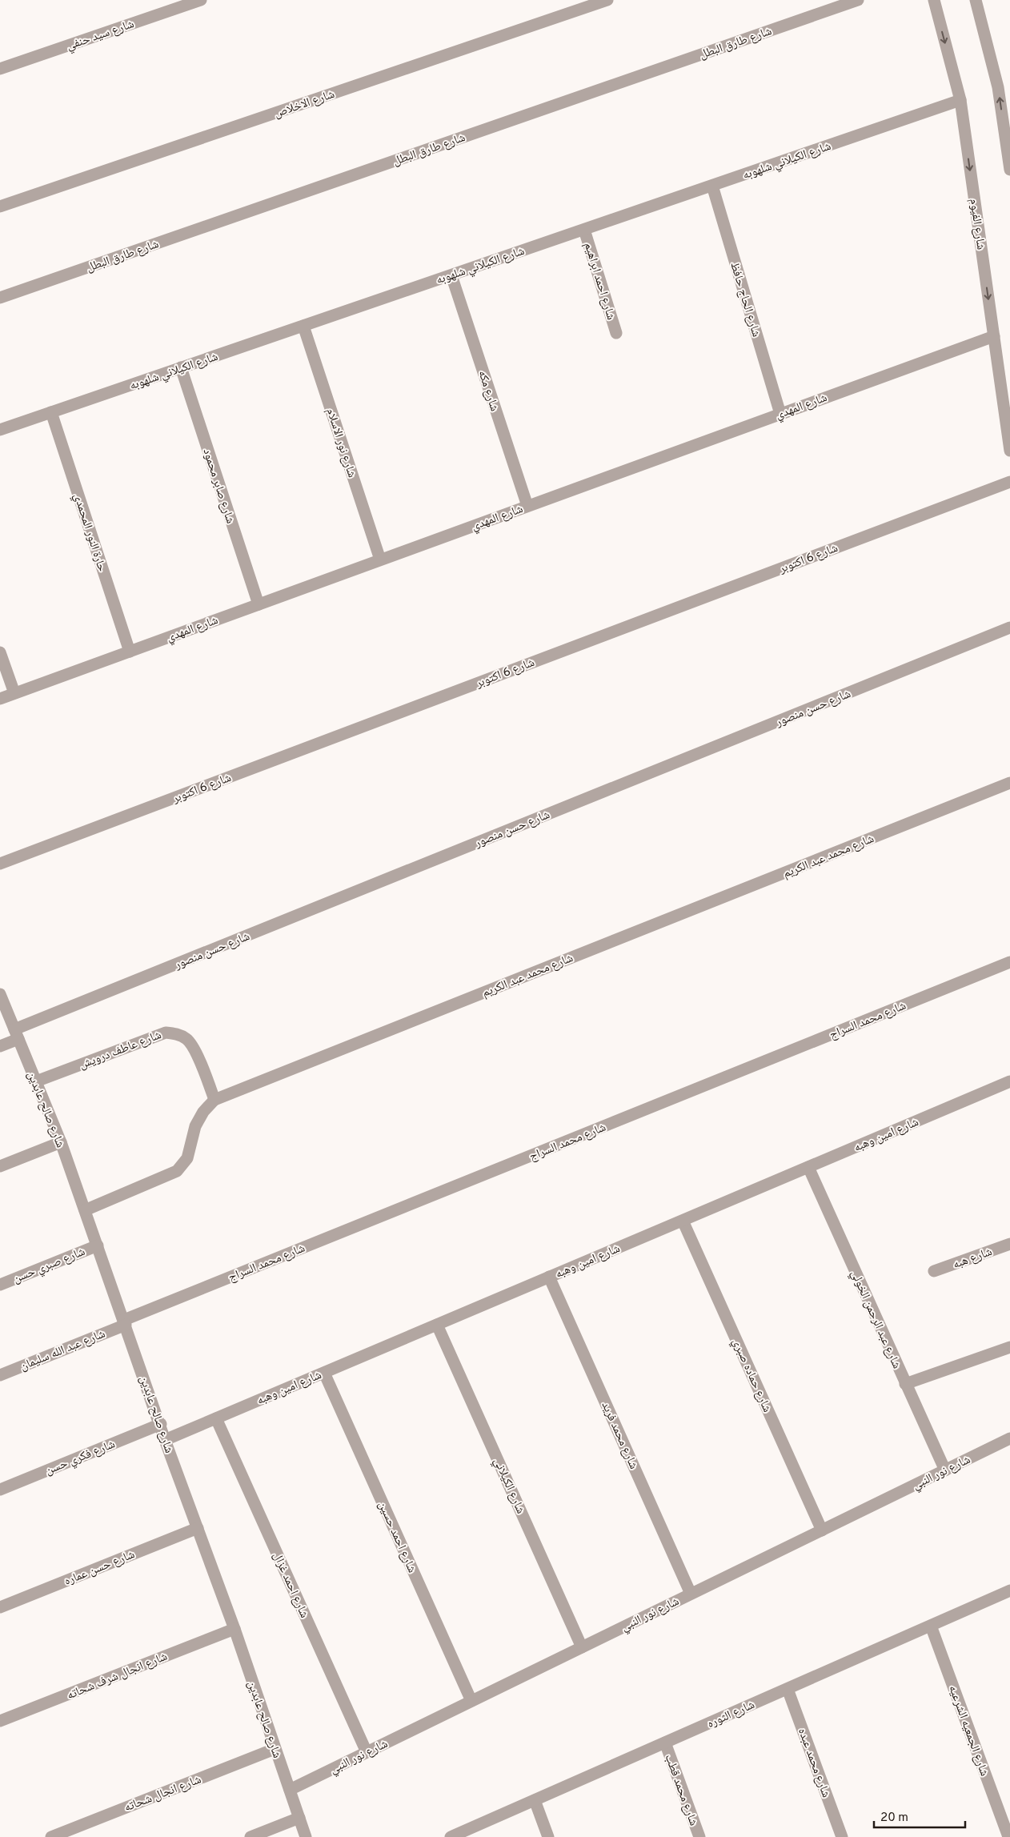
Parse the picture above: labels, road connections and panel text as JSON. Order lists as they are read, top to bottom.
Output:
{
  "streets": {
    "street": [
      "شارع سيد حنفي",
      "شارع طارق البطل",
      "شارع الاخلاص",
      "شارع الكيلاني شلهوبه",
      "شارع الفيوم",
      "شارع احمد ابراهيم",
      "شارع الحاج حافظ",
      "شارع مكه",
      "شارع المهدي",
      "شارع نور الاسلام",
      "شارع صابر محمود",
      "حارة النور المحمدي",
      "شارع 6 اكتوبر",
      "شارع حسن منصور",
      "شارع محمد عبد الكريم",
      "شارع محمد السراج",
      "شارع عاطف درويش",
      "شارع صالح عابدين",
      "شارع امين وهبه",
      "شارع هبه",
      "شارع صبري حسن",
      "شارع عبد الرحمن الخولي",
      "شارع عبد الله سليمان",
      "شارع حماده صبري",
      "شارع محمد فريد",
      "شارع فكري حسن",
      "شارع نور النبي",
      "شارع الكيلاني",
      "شارع احمد حسين",
      "شارع حسن عماره",
      "شارع احمد غزال",
      "شارع انجال شرف شحاته",
      "شارع الثوره",
      "شارع الجمعيه الشرعيه",
      "شارع محمد عبده",
      "شارع محمد قطب",
      "شارع انجال شحاته"
    ]
  },
  "crossings": [
    ["شارع الكيلاني شلهوبه", "شارع الفيوم"],
    ["شارع الكيلاني شلهوبه", "شارع احمد ابراهيم"],
    ["شارع الكيلاني شلهوبه", "شارع الحاج حافظ"],
    ["شارع الكيلاني شلهوبه", "شارع مكه"],
    ["شارع الكيلاني شلهوبه", "شارع نور الاسلام"],
    ["شارع الكيلاني شلهوبه", "شارع صابر محمود"],
    ["شارع الكيلاني شلهوبه", "حارة النور المحمدي"],
    ["شارع الفيوم", "شارع المهدي"],
    ["شارع الحاج حافظ", "شارع المهدي"],
    ["شارع مكه", "شارع المهدي"],
    ["شارع المهدي", "شارع نور الاسلام"],
    ["شارع المهدي", "شارع صابر محمود"],
    ["شارع المهدي", "حارة النور المحمدي"],
    ["شارع حسن منصور", "شارع صالح عابدين"],
    ["شارع محمد عبد الكريم", "شارع عاطف درويش"],
    ["شارع محمد عبد الكريم", "شارع صالح عابدين"],
    ["شارع محمد السراج", "شارع صالح عابدين"],
    ["شارع محمد السراج", "شارع عبد الله سليمان"],
    ["شارع عاطف درويش", "شارع صالح عابدين"],
    ["شارع صالح عابدين", "شارع امين وهبه"],
    ["شارع صالح عابدين", "شارع صبري حسن"],
    ["شارع صالح عابدين", "شارع عبد الله سليمان"],
    ["شارع صالح عابدين", "شارع فكري حسن"],
    ["شارع صالح عابدين", "شارع نور النبي"],
    ["شارع صالح عابدين", "شارع حسن عماره"],
    ["شارع صالح عابدين", "شارع انجال شرف شحاته"],
    ["شارع صالح عابدين", "شارع انجال شحاته"],
    ["شارع امين وهبه", "شارع عبد الرحمن الخولي"],
    ["شارع امين وهبه", "شارع حماده صبري"],
    ["شارع امين وهبه", "شارع محمد فريد"],
    ["شارع امين وهبه", "شارع الكيلاني"],
    ["شارع امين وهبه", "شارع احمد حسين"],
    ["شارع امين وهبه", "شارع احمد غزال"],
    ["شارع عبد الرحمن الخولي", "شارع نور النبي"],
    ["شارع حماده صبري", "شارع نور النبي"],
    ["شارع محمد فريد", "شارع نور النبي"],
    ["شارع نور النبي", "شارع الكيلاني"],
    ["شارع نور النبي", "شارع احمد حسين"],
    ["شارع نور النبي", "شارع احمد غزال"],
    ["شارع الثوره", "شارع الجمعيه الشرعيه"],
    ["شارع الثوره", "شارع محمد عبده"],
    ["شارع الثوره", "شارع محمد قطب"]
  ],
  "scale_bar": "20 m"
}
